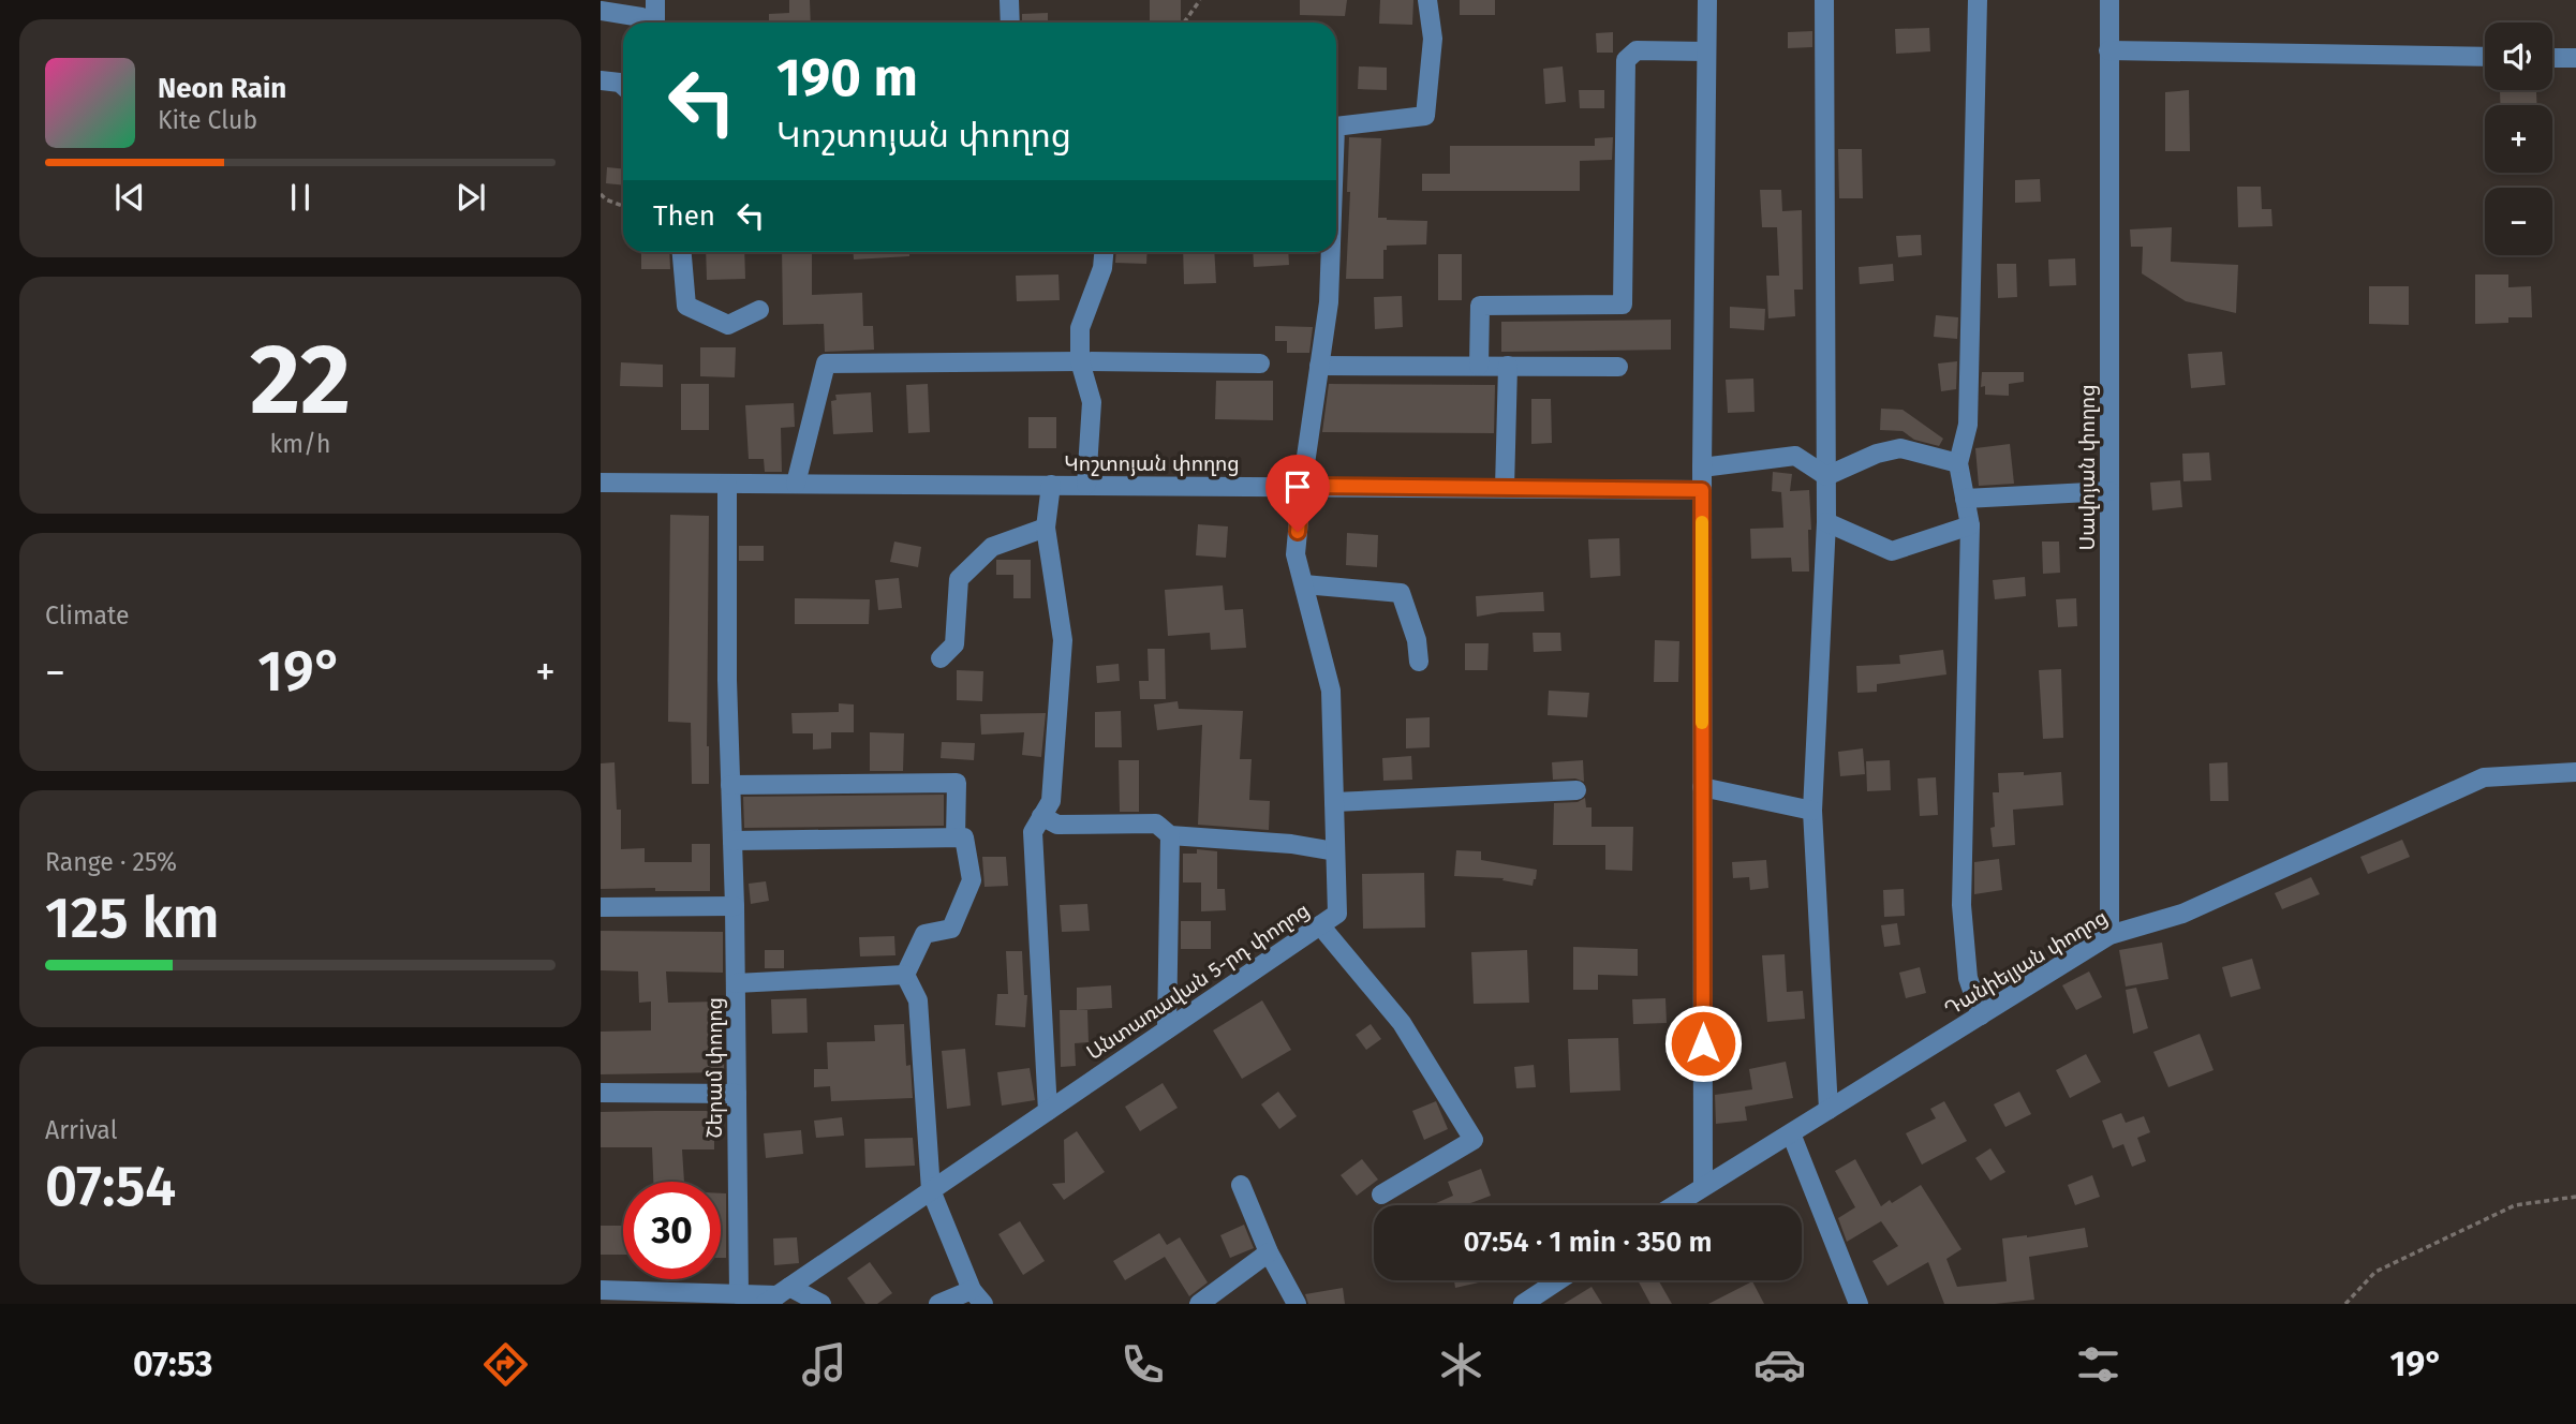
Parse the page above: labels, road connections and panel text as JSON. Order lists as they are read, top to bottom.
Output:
{
  "streets": {
    "street": [
      "Կոշտոյան փողոց",
      "Սավոյան փողոց",
      "Դանիելյան փողոց",
      "Անտառավան 5-րդ փողոց",
      "Շերամ փողոց"
    ]
  },
  "crossings": [
    ["Կոշտոյան փողոց", "Անտառավան 5-րդ փողոց"],
    ["Կոշտոյան փողոց", "Շերամ փողոց"],
    ["Սավոյան փողոց", "Դանիելյան փողոց"]
  ],
  "page": {
    "map_buttons": ["+", "−"],
    "turn": ["190 m", "Կոշտոյան փողոց"],
    "song": ["Neon Rain", "Kite Club"],
    "then": "Then",
    "tile": [
      ["22", "km/h"],
      "Climate",
      ["Range · 25%", "125 km"],
      ["Arrival", "07:54"]
    ],
    "heat": ["−", "19°", "+"],
    "limit": "30",
    "trip": "07:54 · 1 min · 350 m",
    "tabs": ["07:53", "19°"]
  }
}
